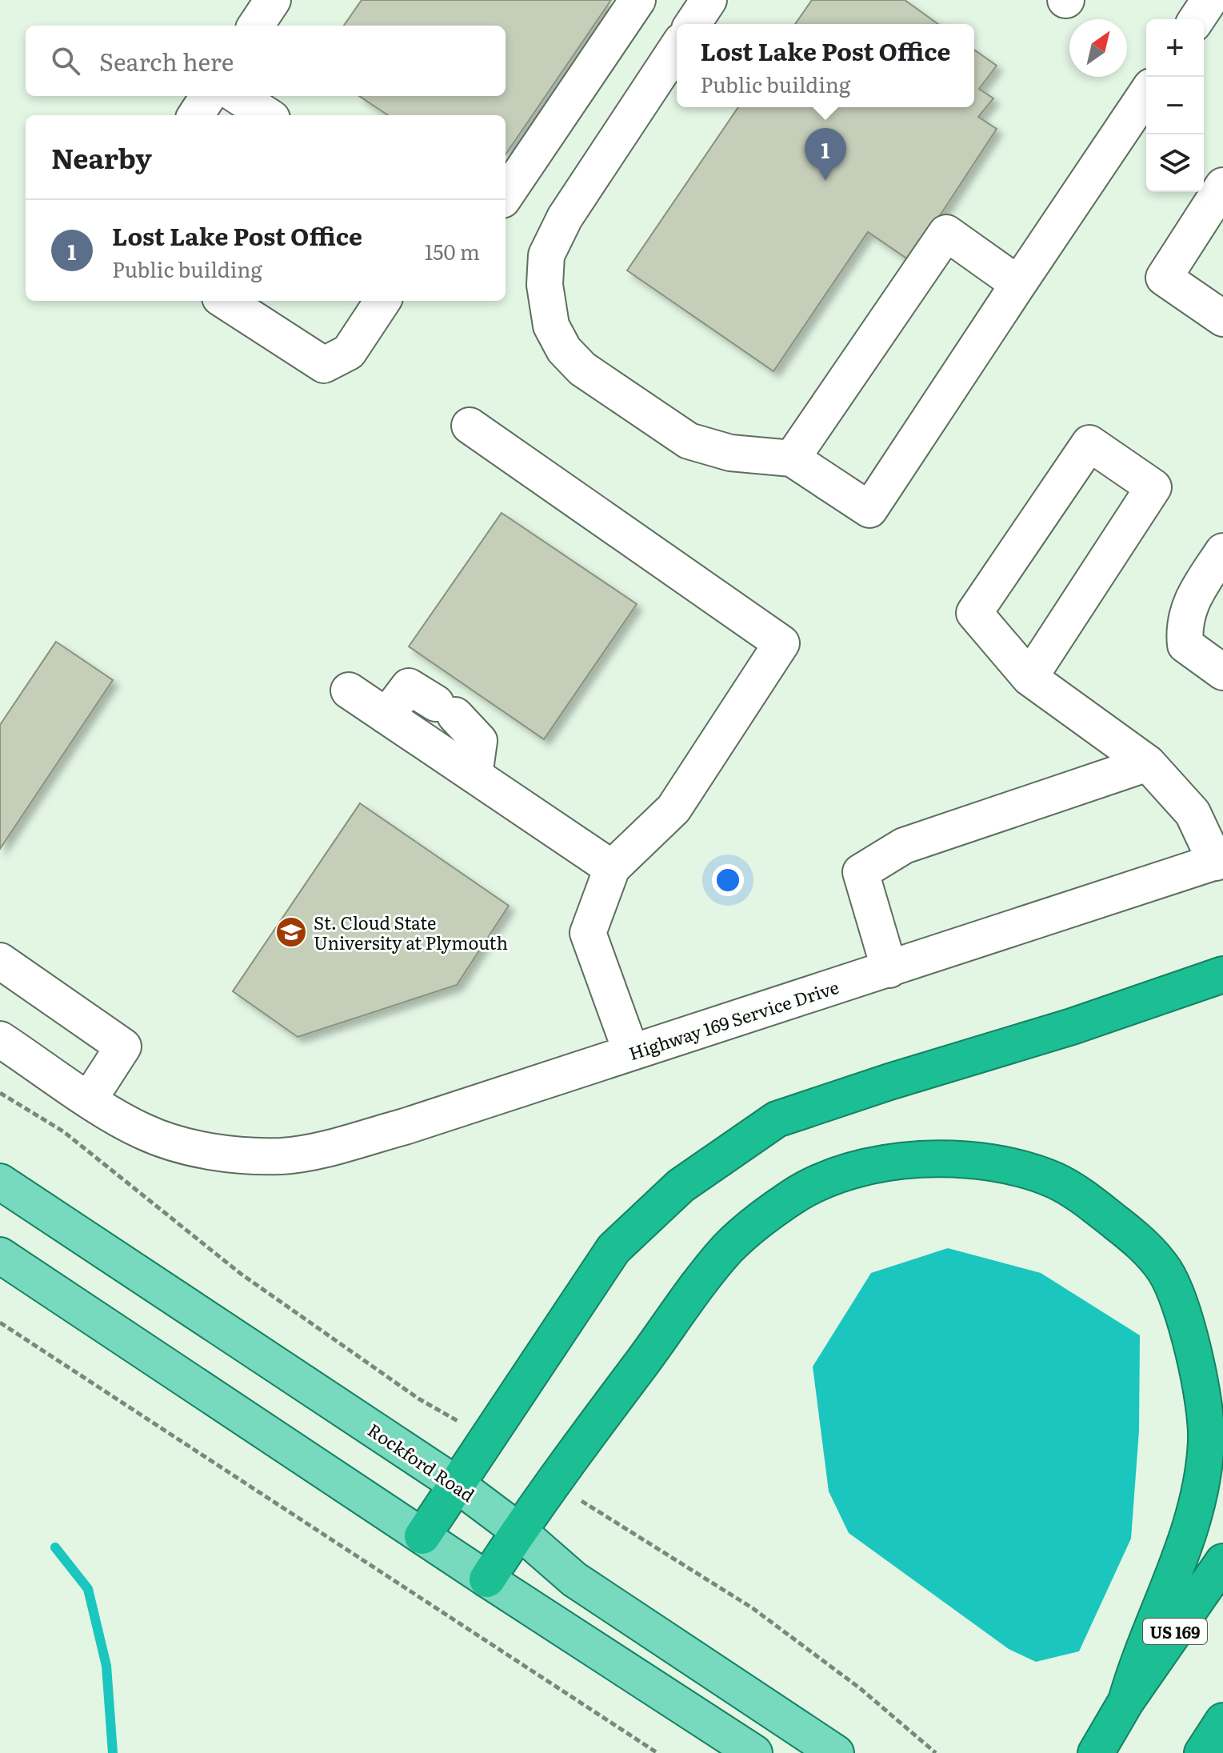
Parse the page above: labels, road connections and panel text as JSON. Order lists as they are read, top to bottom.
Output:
{
  "streets": {
    "highway": ["US 169"],
    "main road": ["Rockford Road"],
    "street": ["Highway 169 Service Drive"]
  },
  "places": {
    "school or university": ["St. Cloud State University at Plymouth"]
  },
  "north": "top right",
  "page": {
    "map_buttons": ["+", "−"],
    "popup": ["Lost Lake Post Office", "Public building"],
    "search": "Search here",
    "heading": "Nearby",
    "pins": "1",
    "list": [
      {
        "mark": "1",
        "name": "Lost Lake Post Office",
        "note": "Public building",
        "value": "150 m"
      }
    ]
  }
}
